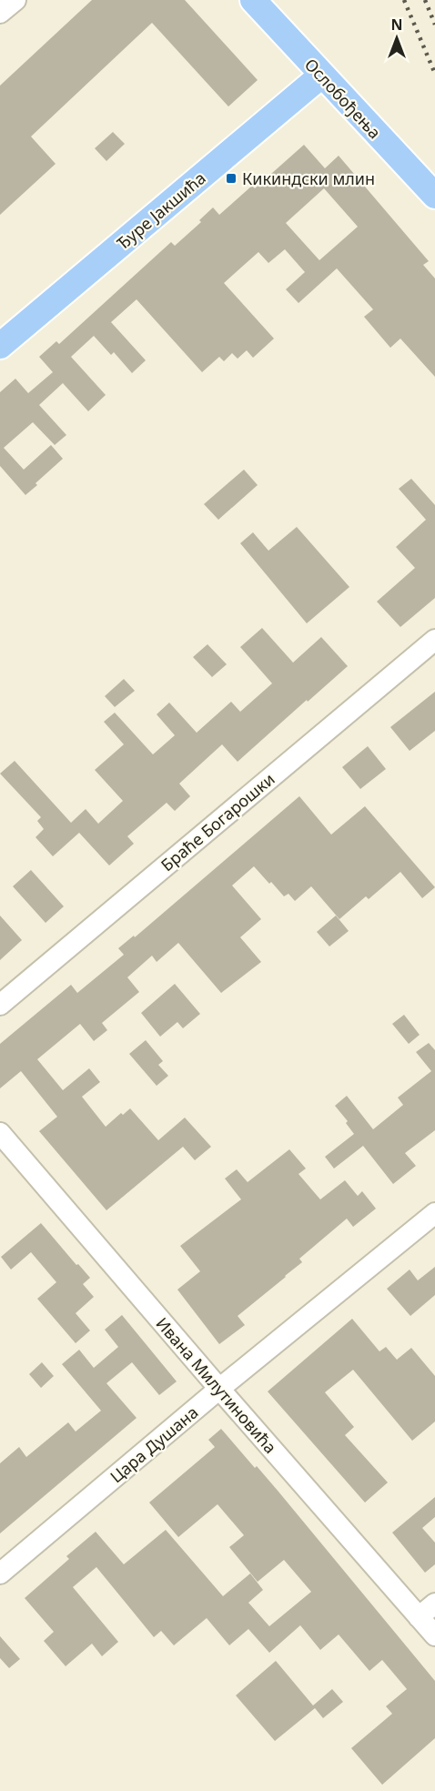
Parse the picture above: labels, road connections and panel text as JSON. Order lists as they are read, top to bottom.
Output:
{
  "streets": {
    "main road": ["Ослобођења", "Ђуре Јакшића"],
    "street": ["Браће Богарошки", "Ивана Милутиновића", "Цара Душана"]
  },
  "crossings": [
    ["Ослобођења", "Ђуре Јакшића"],
    ["Ивана Милутиновића", "Цара Душана"]
  ],
  "places": {
    "transit": ["Кикиндски млин"]
  },
  "north": "top"
}
